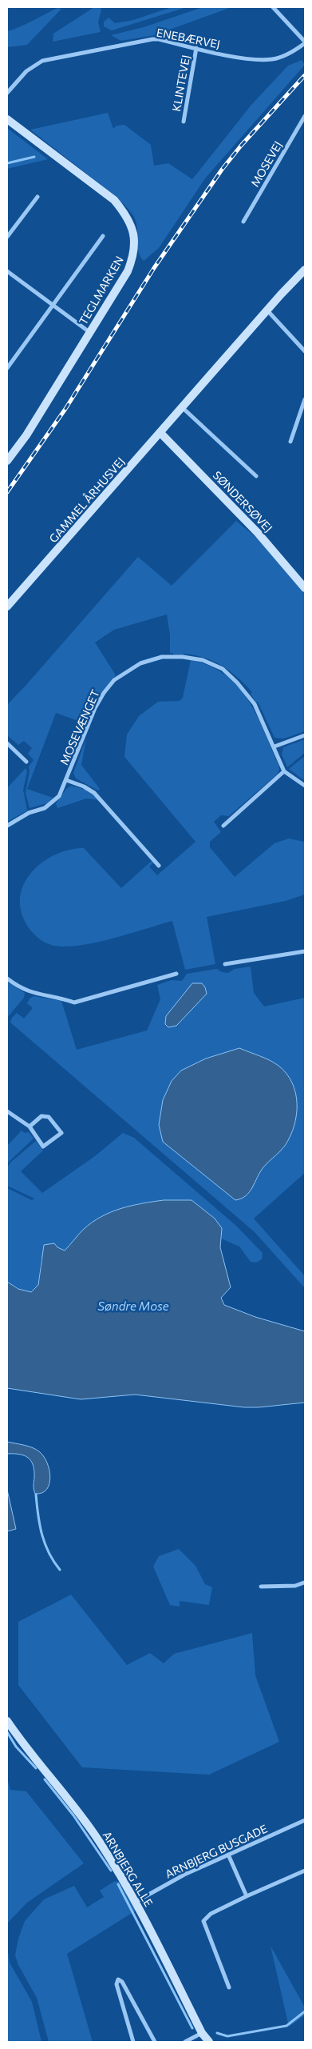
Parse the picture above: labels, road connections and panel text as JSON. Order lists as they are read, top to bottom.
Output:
{
  "streets": {
    "street": [
      "ENEBÆRVEJ",
      "KLINTEVEJ",
      "MOSEVEJ",
      "TEGLMARKEN",
      "GAMMEL ÅRHUSVEJ",
      "SØNDERSØVEJ",
      "MOSEVÆNGET",
      "ARNBJERG BUSGADE",
      "ARNBJERG ALLE"
    ]
  },
  "crossings": [
    ["ENEBÆRVEJ", "KLINTEVEJ"],
    ["GAMMEL ÅRHUSVEJ", "SØNDERSØVEJ"],
    ["ARNBJERG BUSGADE", "ARNBJERG ALLE"]
  ],
  "water": ["Søndre Mose"]
}
